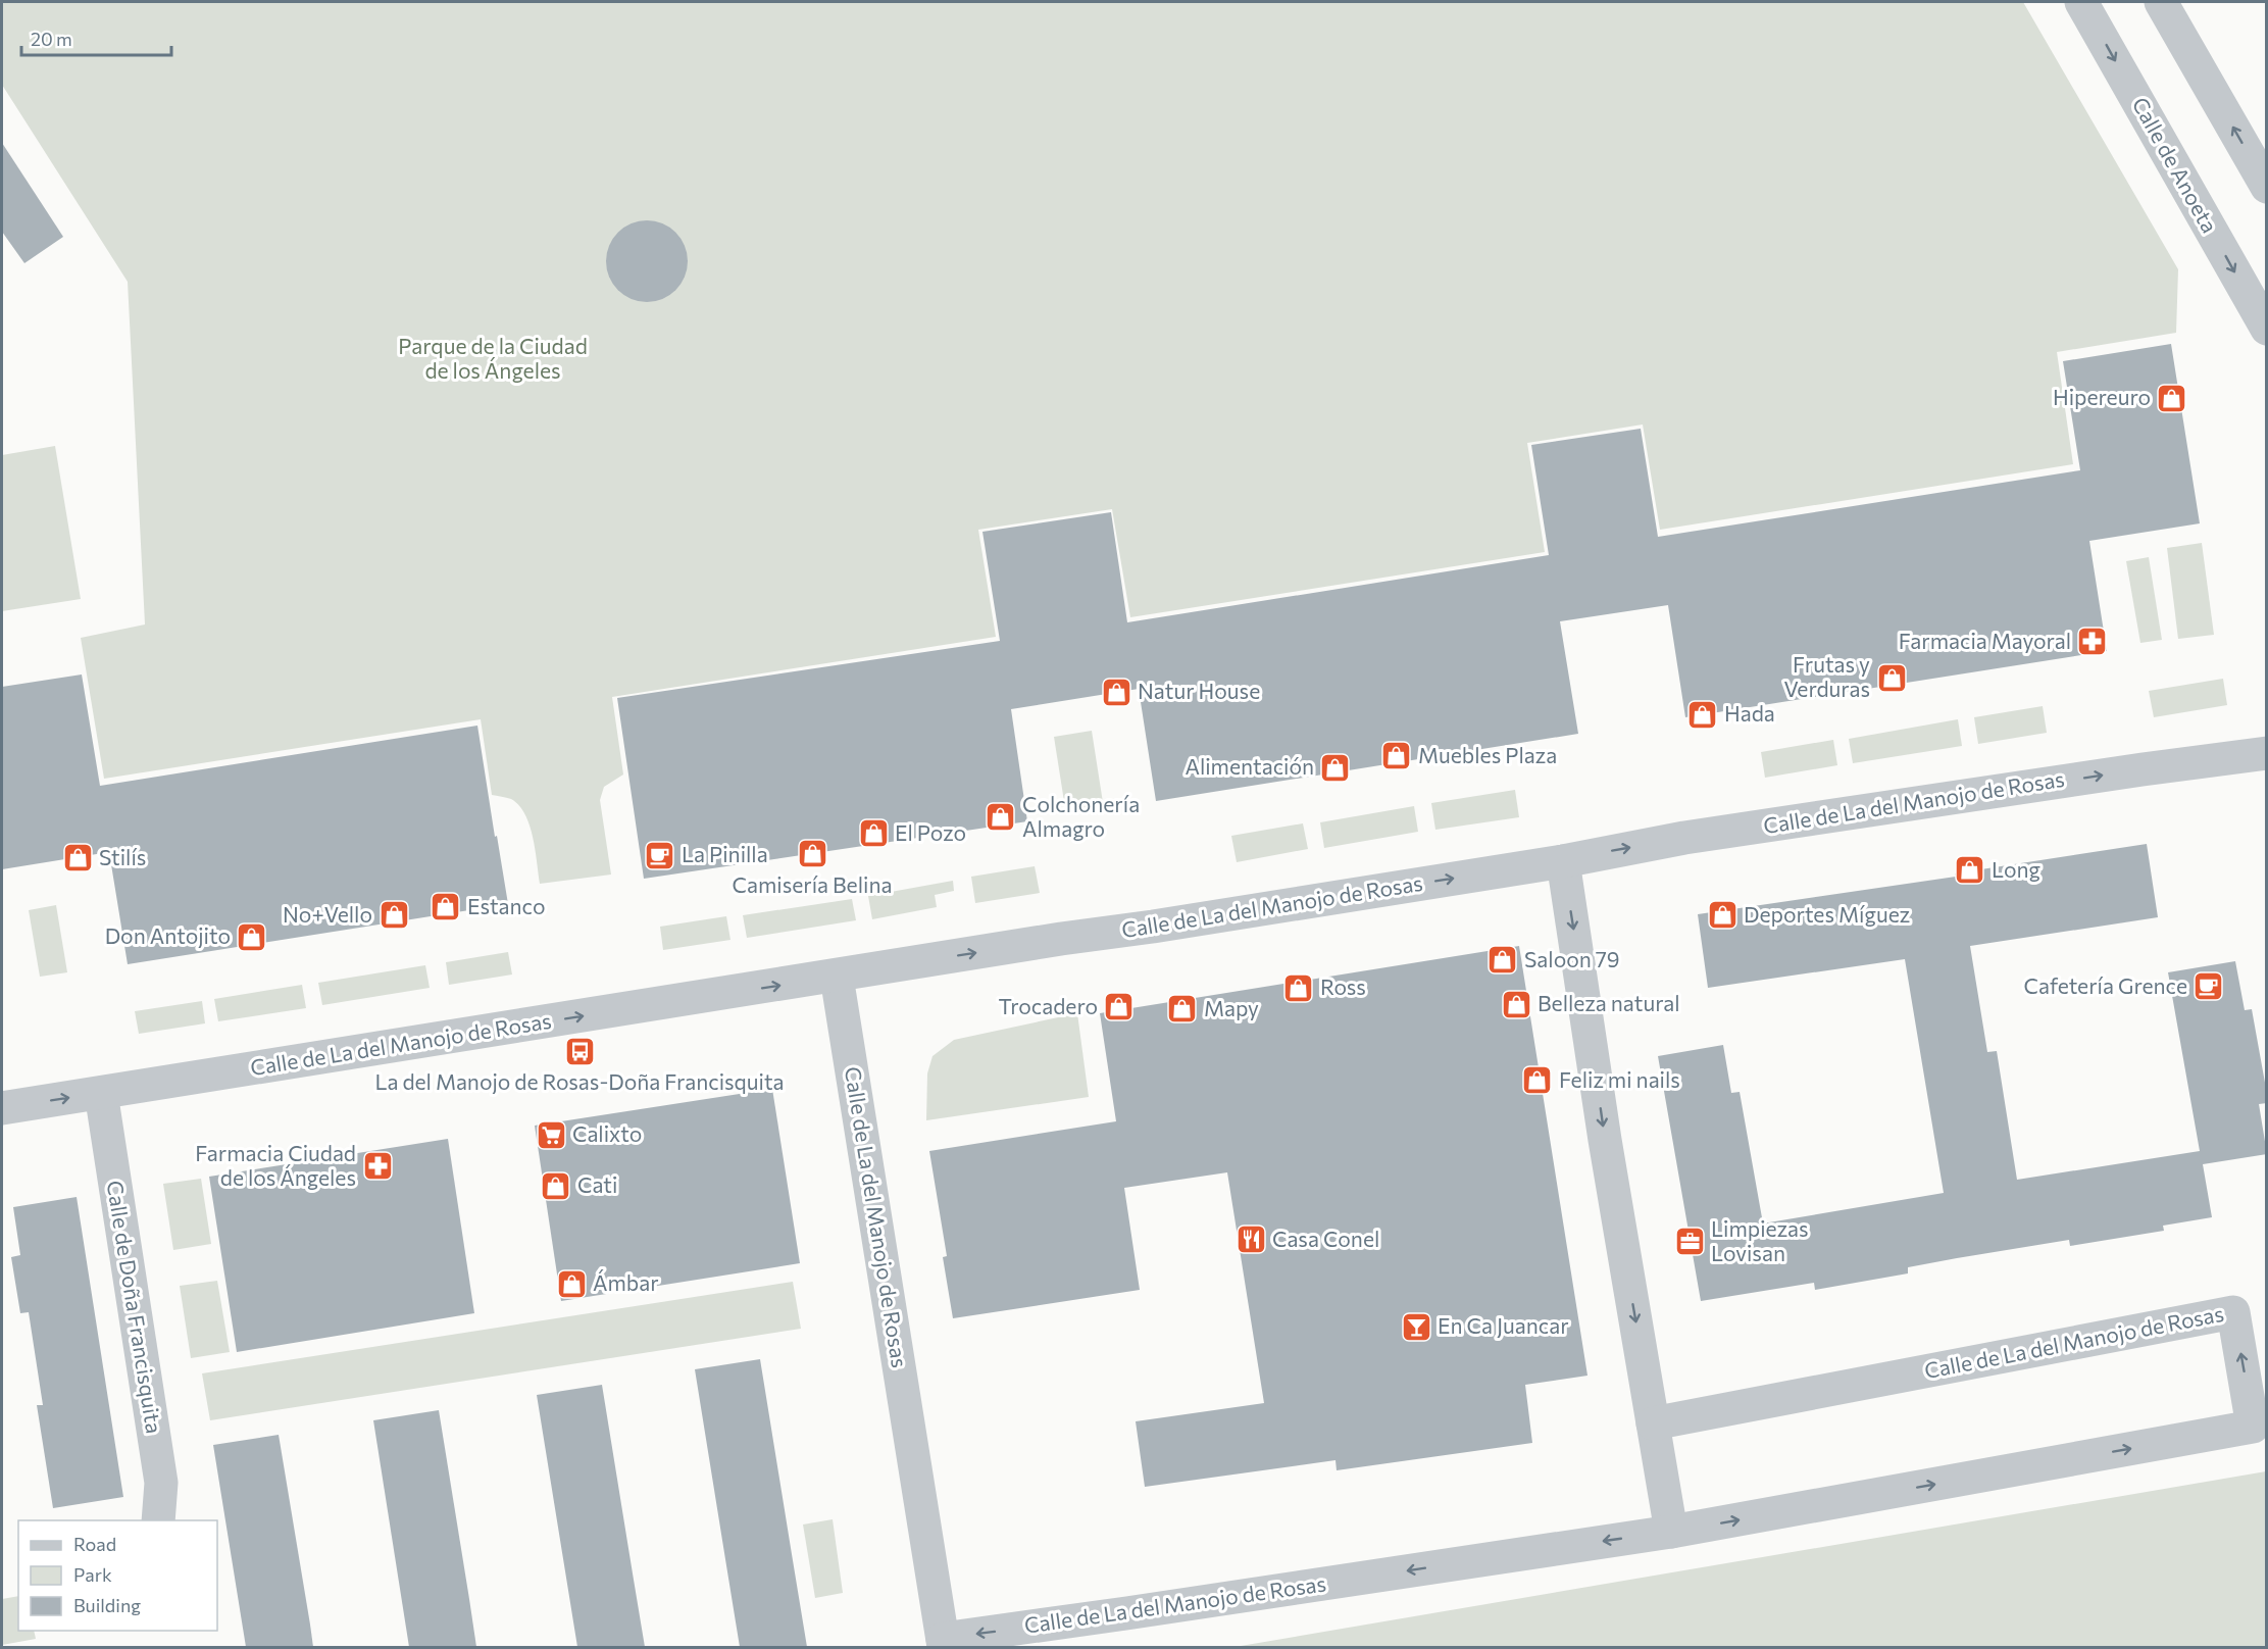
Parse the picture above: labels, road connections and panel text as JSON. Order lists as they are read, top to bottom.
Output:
{
  "streets": {
    "street": ["Calle de Anoeta", "Calle de La del Manojo de Rosas", "Calle de Doña Francisquita"]
  },
  "crossings": [
    ["Calle de La del Manojo de Rosas", "Calle de Doña Francisquita"]
  ],
  "parks": ["Parque de la Ciudad de los Ángeles"],
  "places": {
    "shop": [
      "Hipereuro",
      "Frutas y Verduras",
      "Natur House",
      "Hada",
      "Muebles Plaza",
      "Alimentación",
      "Colchonería Almagro",
      "El Pozo",
      "Camisería Belina",
      "Stilís",
      "Long",
      "Estanco",
      "No+Vello",
      "Deportes Míguez",
      "Don Antojito",
      "Saloon 79",
      "Ross",
      "Belleza natural",
      "Trocadero",
      "Mapy",
      "Feliz mi nails",
      "Cati",
      "Ámbar"
    ],
    "pharmacy": ["Farmacia Mayoral", "Farmacia Ciudad de los Ángeles"],
    "cafe": ["La Pinilla", "Cafetería Grence"],
    "bus stop": ["La del Manojo de Rosas-Doña Francisquita"],
    "supermarket": ["Calixto"],
    "restaurant": ["Casa Conel"],
    "office": ["Limpiezas Lovisan"],
    "bar": ["En Ca Juancar"]
  },
  "legend": ["Road", "Park", "Building"],
  "scale_bar": "20 m"
}
